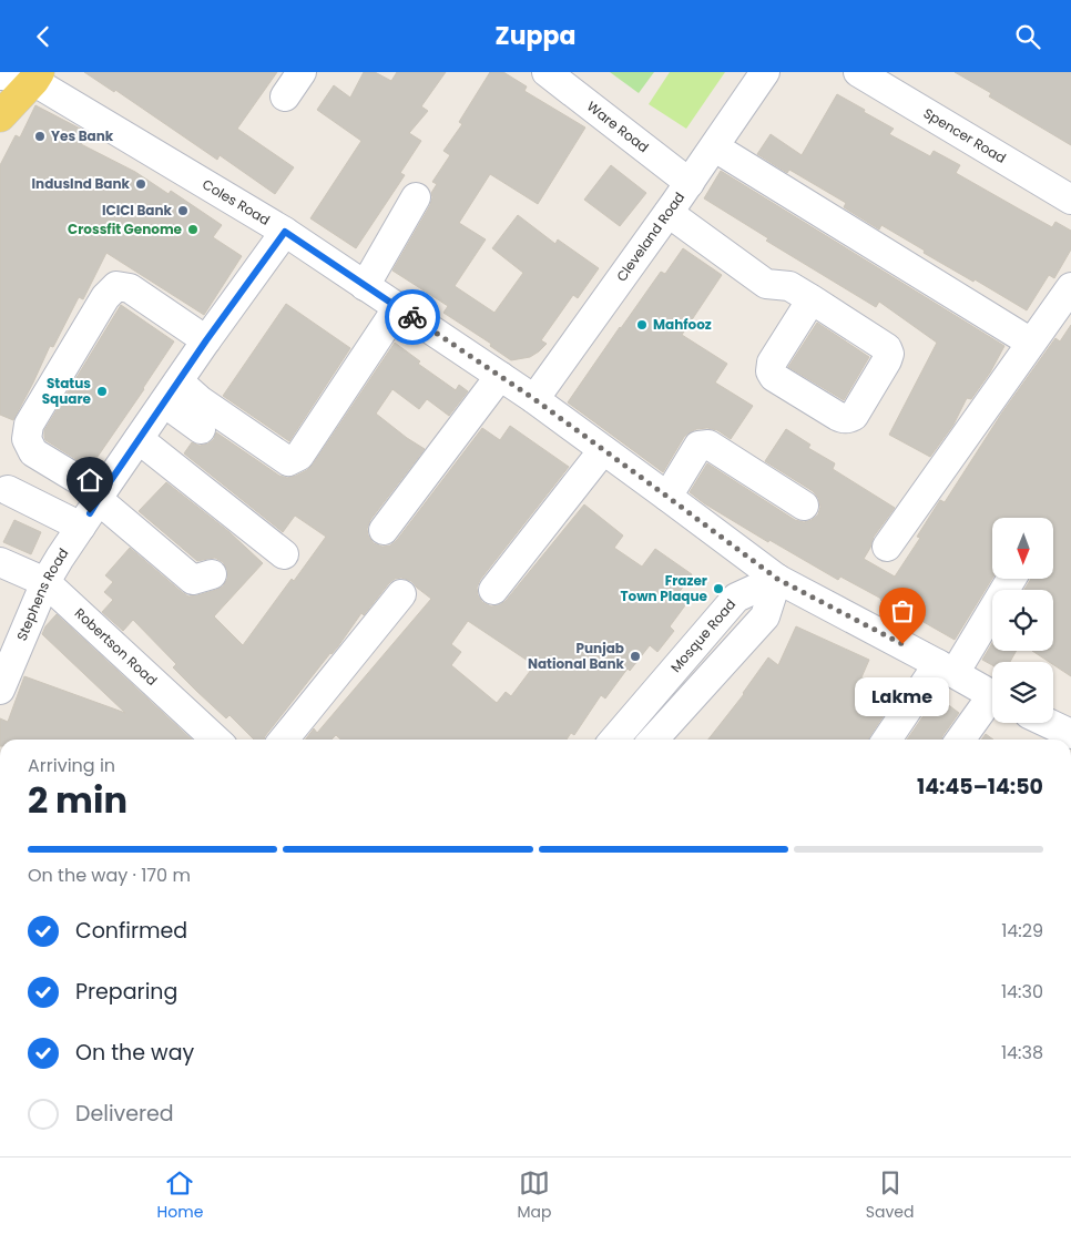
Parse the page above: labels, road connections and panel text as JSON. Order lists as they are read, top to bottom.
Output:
{
  "streets": {
    "street": [
      "Ware Road",
      "Spencer Road",
      "Coles Road",
      "Cleveland Road",
      "Stephens Road",
      "Mosque Road",
      "Robertson Road"
    ]
  },
  "crossings": [
    ["Ware Road", "Cleveland Road"],
    ["Coles Road", "Cleveland Road"],
    ["Coles Road", "Stephens Road"],
    ["Coles Road", "Mosque Road"],
    ["Stephens Road", "Robertson Road"]
  ],
  "places": [
    "Yes Bank",
    "IndusInd Bank",
    "ICICI Bank",
    "Crossfit Genome",
    "Mahfooz",
    "Status Square",
    "Frazer Town Plaque",
    "Lakme",
    "Punjab National Bank"
  ],
  "north": "bottom",
  "page": {
    "header": "Zuppa",
    "bubble": "Lakme",
    "heading": ["2 min", "Arriving in", "14:45–14:50"],
    "bar": "On the way · 170 m",
    "list": [
      ["Confirmed", "14:29"],
      ["Preparing", "14:30"],
      ["On the way", "14:38"],
      "Delivered"
    ],
    "tabs": ["Home", "Map", "Saved"]
  }
}
